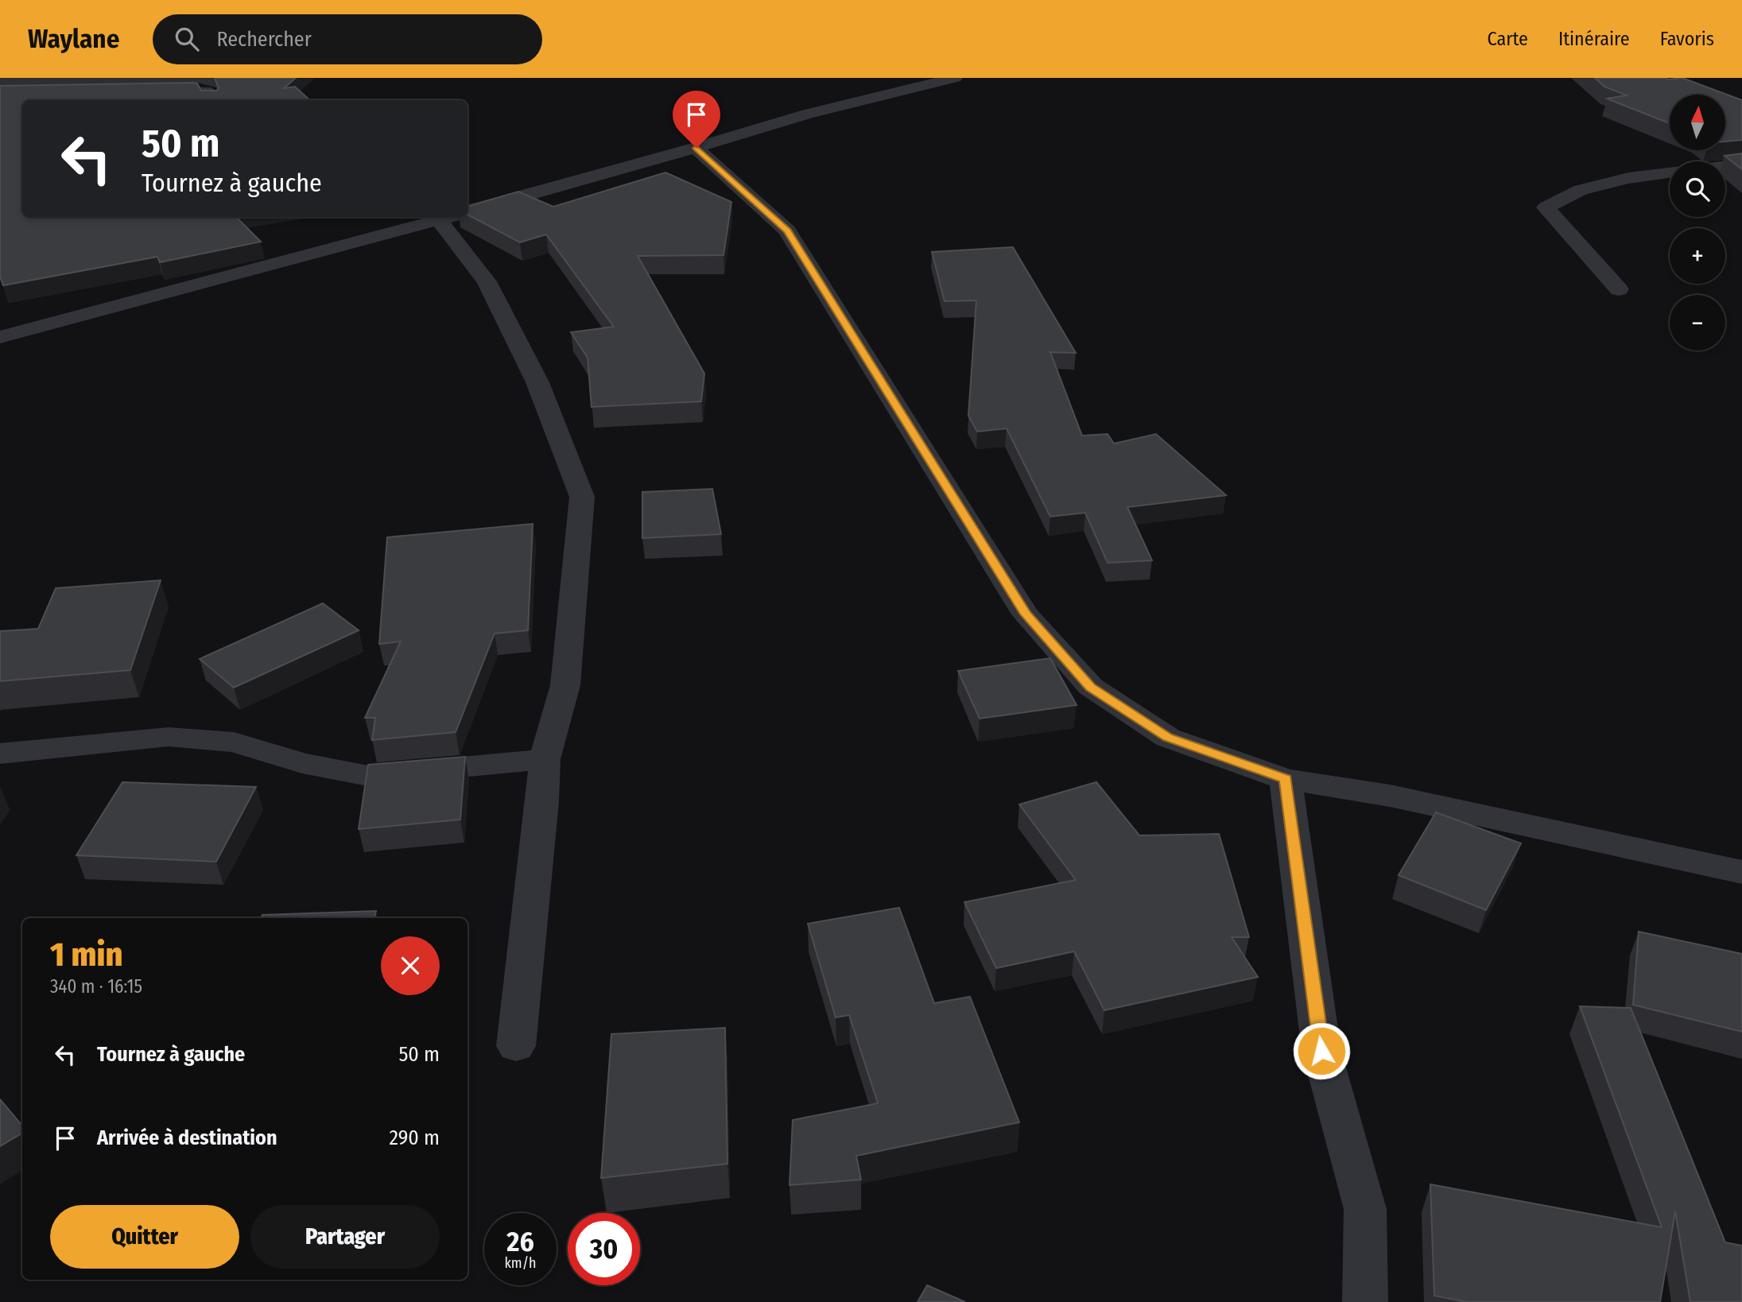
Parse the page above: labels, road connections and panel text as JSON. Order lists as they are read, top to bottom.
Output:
{
  "north": "top",
  "page": {
    "header": "Waylane",
    "search": "Rechercher",
    "nav": ["Carte", "Itinéraire", "Favoris"],
    "map_buttons": ["+", "−"],
    "turn": ["50 m", "Tournez à gauche"],
    "heading": ["1 min", "340 m · 16:15"],
    "list": [
      {
        "name": "Tournez à gauche",
        "value": "50 m"
      },
      {
        "name": "Arrivée à destination",
        "value": "290 m"
      }
    ],
    "buttons": ["Quitter", "Partager"],
    "speed": "26 km/h",
    "limit": "30"
  }
}
